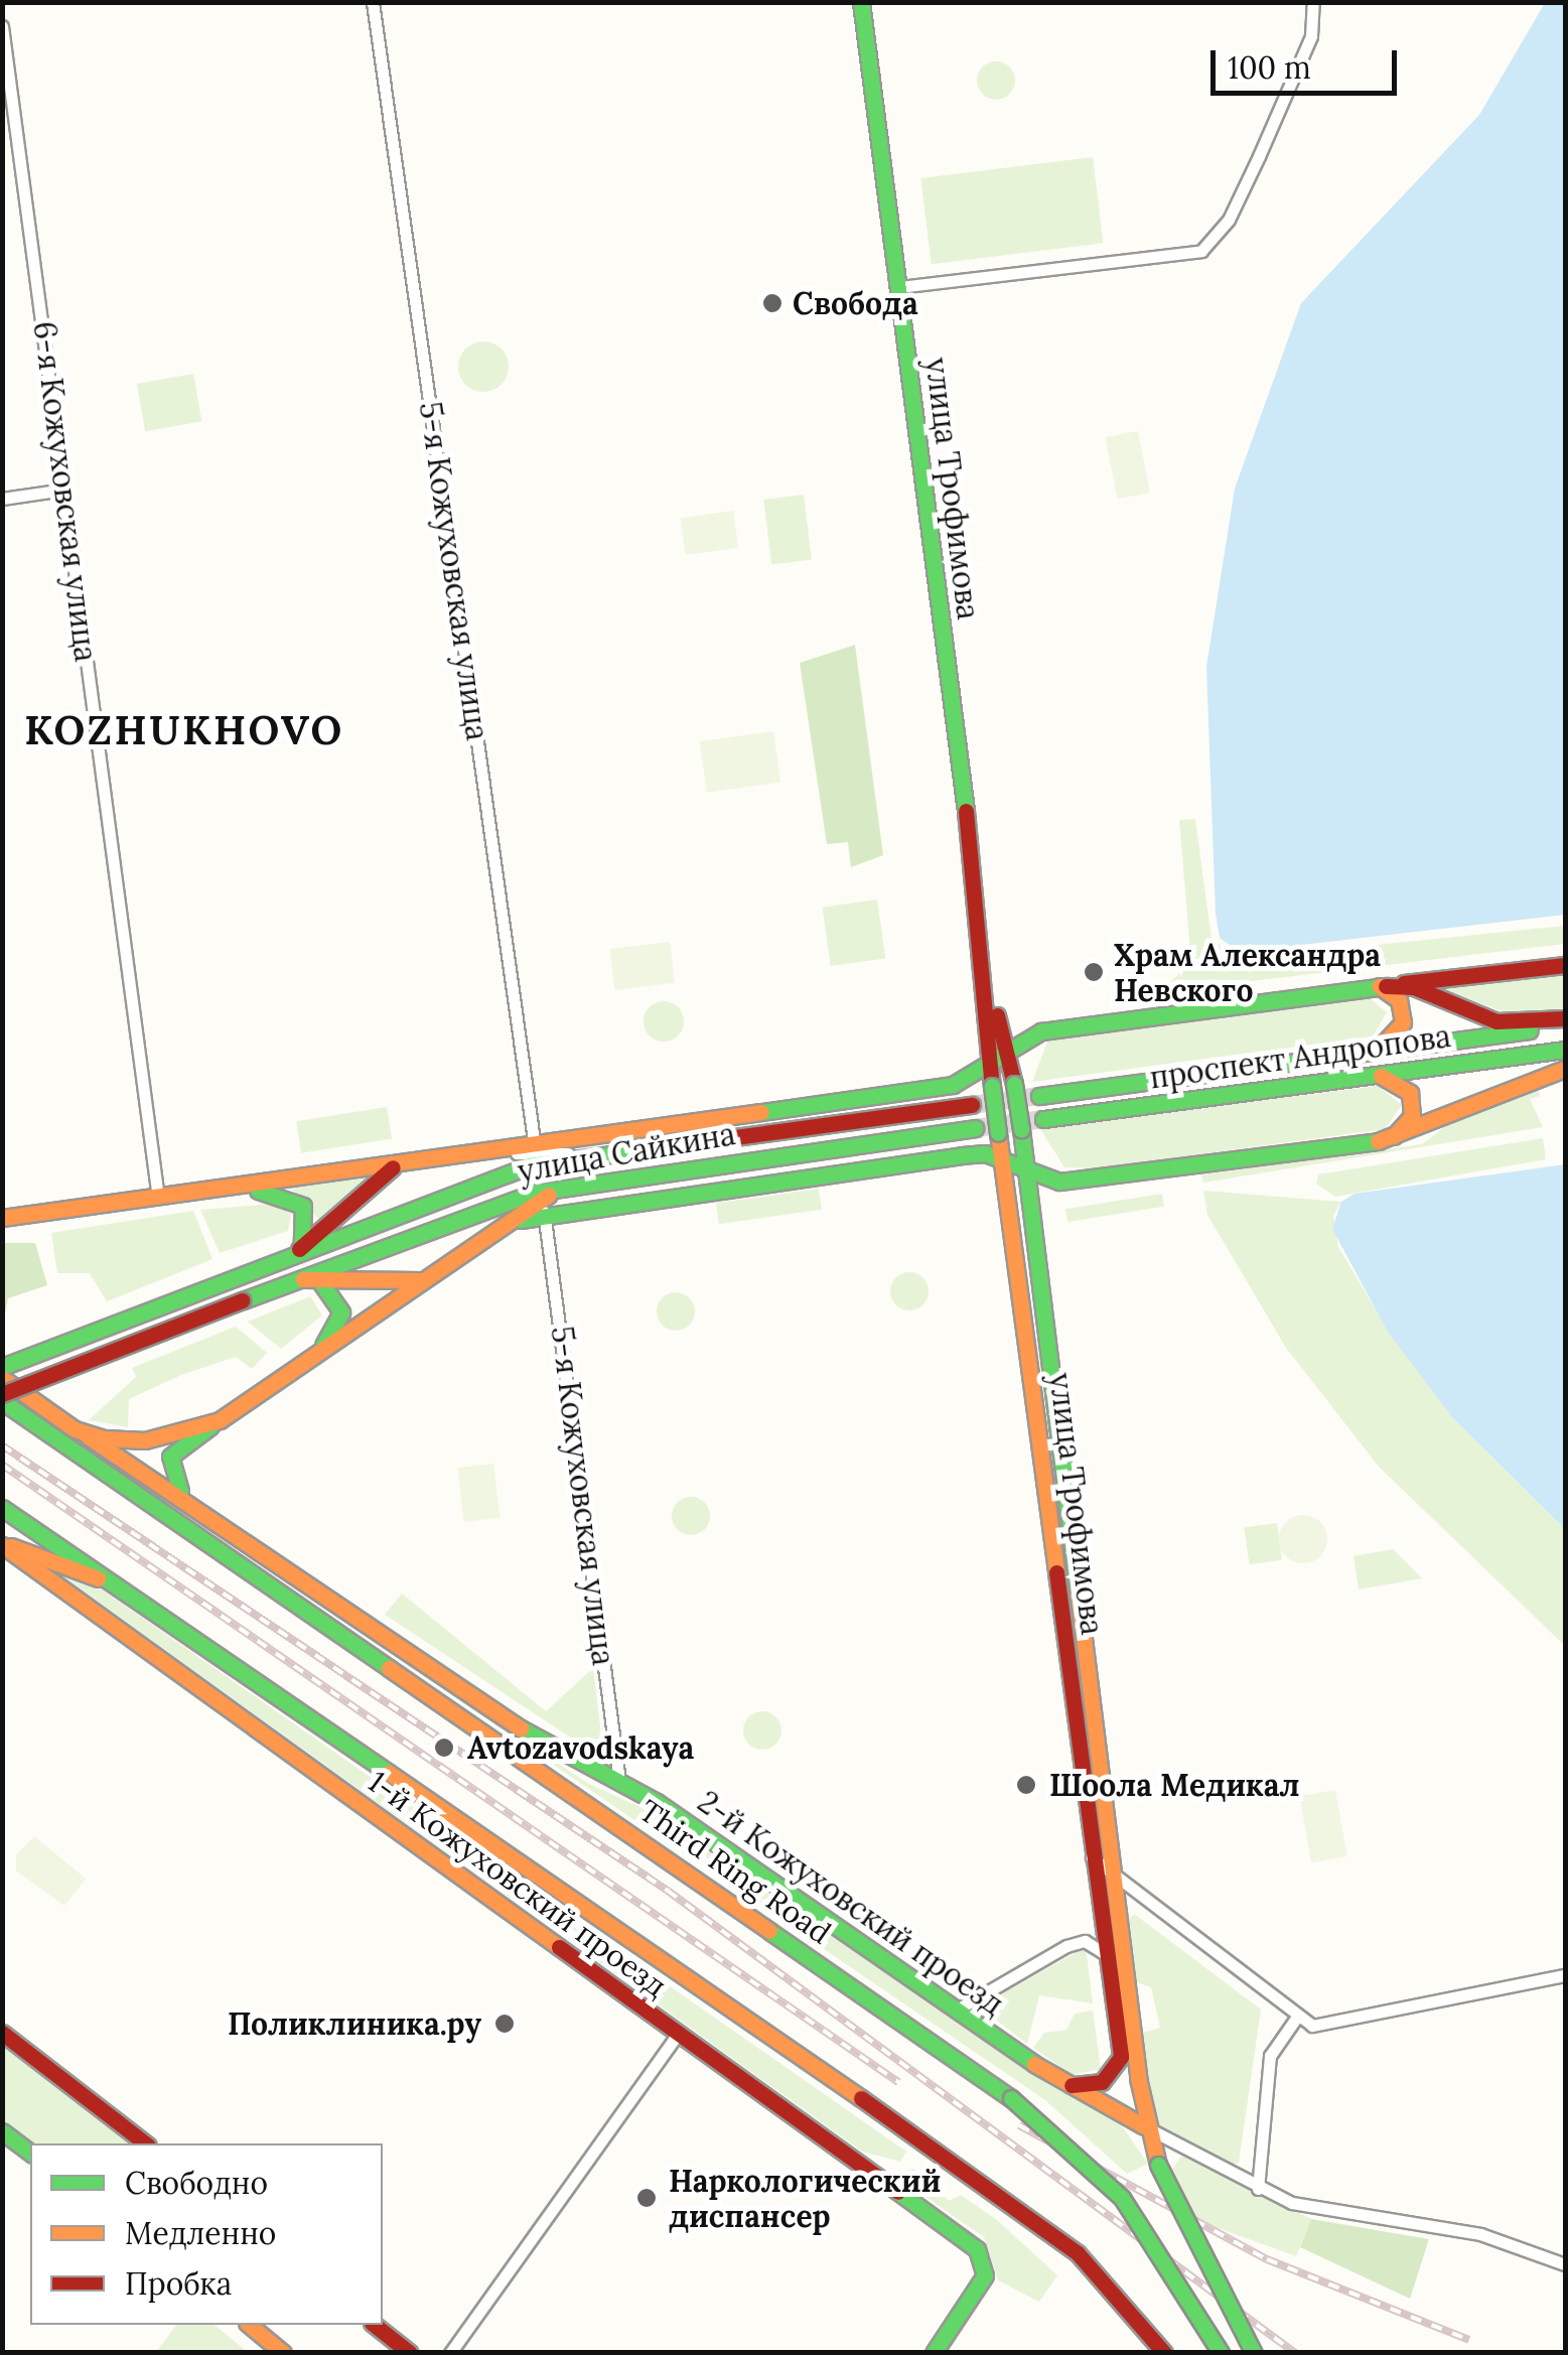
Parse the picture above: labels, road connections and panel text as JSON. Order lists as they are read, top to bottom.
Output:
{
  "streets": {
    "main road": [
      "улица Трофимова",
      "проспект Андропова",
      "улица Сайкина",
      "Third Ring Road",
      "1-й Кожуховский проезд",
      "2-й Кожуховский проезд"
    ],
    "street": ["6-я Кожуховская улица", "5-я Кожуховская улица"]
  },
  "crossings": [
    ["улица Трофимова", "2-й Кожуховский проезд"],
    ["6-я Кожуховская улица", "улица Сайкина"],
    ["5-я Кожуховская улица", "2-й Кожуховский проезд"],
    ["улица Сайкина", "Third Ring Road"]
  ],
  "districts": ["KOZHUKHOVO"],
  "places": [
    "Свобода",
    "Храм Александра Невского",
    "Avtozavodskaya",
    "Шоола Медикал",
    "Поликлиника.ру",
    "Наркологический диспансер"
  ],
  "legend": ["Свободно", "Медленно", "Пробка"],
  "scale_bar": "100 m"
}
